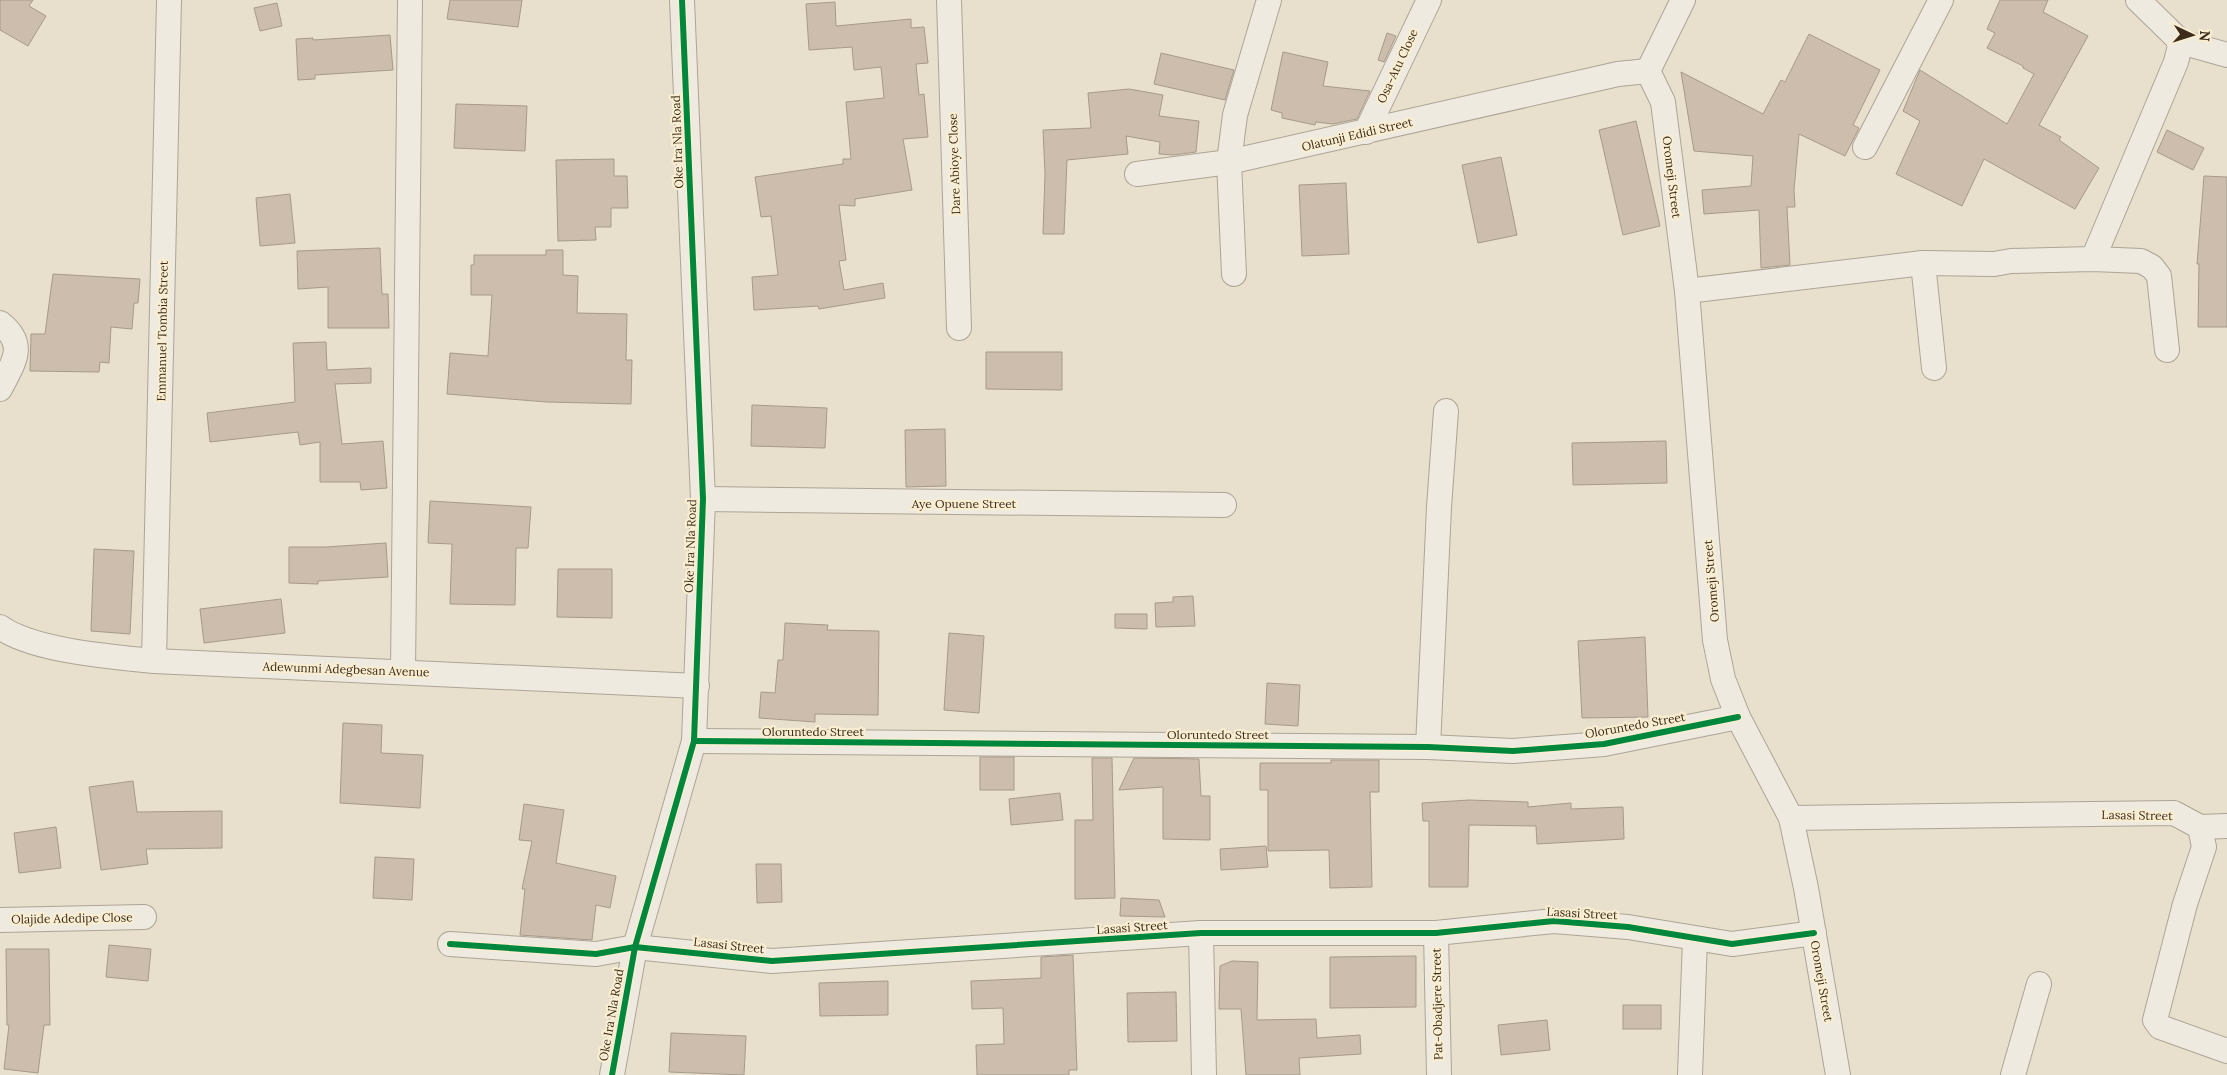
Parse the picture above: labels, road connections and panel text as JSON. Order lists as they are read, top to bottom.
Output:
{
  "streets": {
    "street": [
      "Osa-Atu Close",
      "Olatunji Edidi Street",
      "Oke Ira Nla Road",
      "Dare Abioye Close",
      "Oromeji Street",
      "Emmanuel Tombia Street",
      "Aye Opuene Street",
      "Adewunmi Adegbesan Avenue",
      "Oloruntedo Street",
      "Lasasi Street",
      "Olajide Adedipe Close",
      "Pat-Obadjere Street"
    ]
  },
  "crossings": [
    ["Osa-Atu Close", "Olatunji Edidi Street"],
    ["Olatunji Edidi Street", "Oromeji Street"],
    ["Oke Ira Nla Road", "Aye Opuene Street"],
    ["Oke Ira Nla Road", "Adewunmi Adegbesan Avenue"],
    ["Oke Ira Nla Road", "Oloruntedo Street"],
    ["Oke Ira Nla Road", "Lasasi Street"],
    ["Oromeji Street", "Oloruntedo Street"],
    ["Oromeji Street", "Lasasi Street"],
    ["Emmanuel Tombia Street", "Adewunmi Adegbesan Avenue"],
    ["Lasasi Street", "Pat-Obadjere Street"]
  ],
  "north": "right"
}
